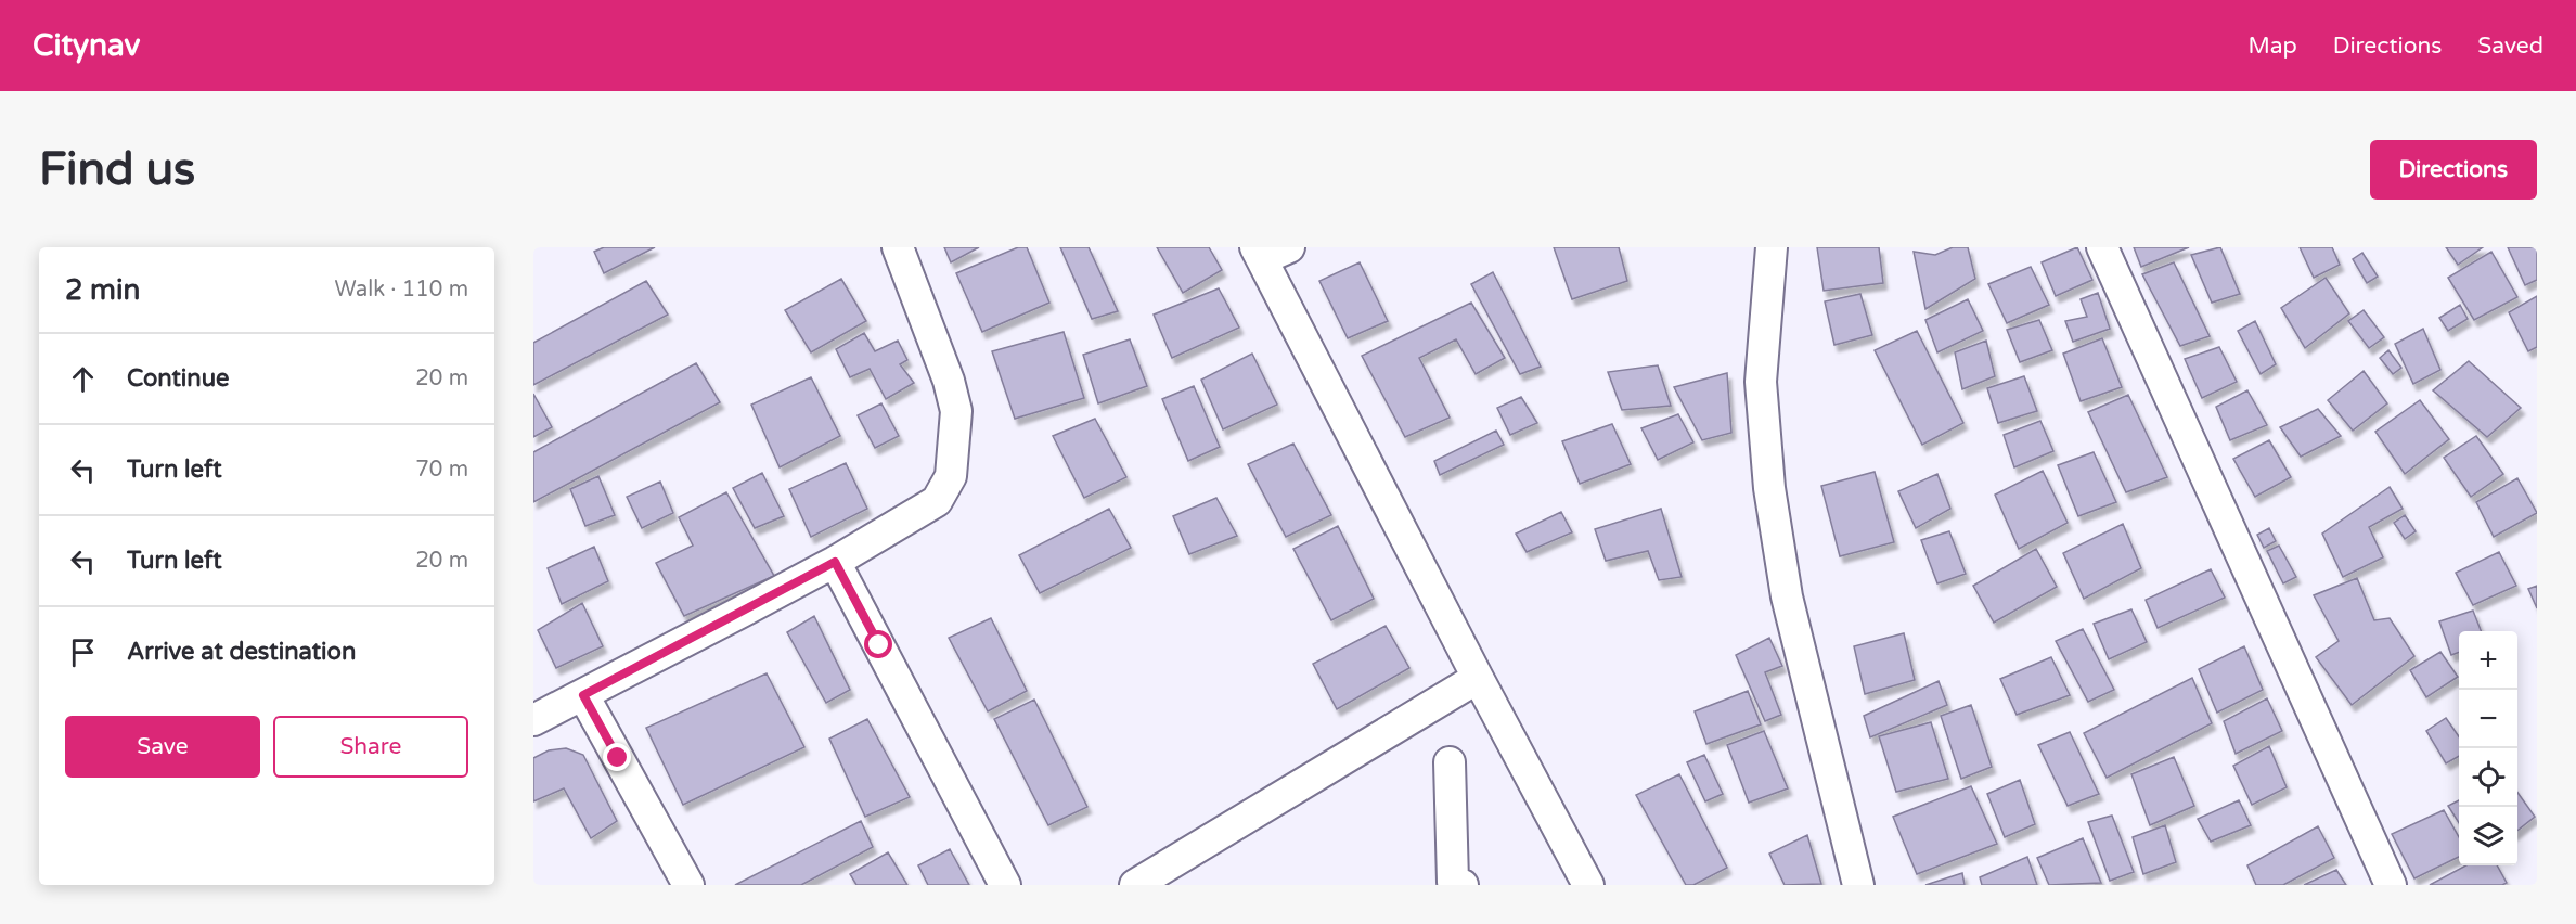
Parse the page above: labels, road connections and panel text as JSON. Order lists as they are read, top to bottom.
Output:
{
  "page": {
    "header": "Citynav",
    "nav": ["Map", "Directions", "Saved"],
    "buttons": [
      "Directions",
      ["Save", "Share"]
    ],
    "title": "Find us",
    "heading": ["2 min", "Walk · 110 m"],
    "list": [
      ["Continue", "20 m"],
      ["Turn left", "70 m"],
      ["Turn left", "20 m"],
      "Arrive at destination"
    ],
    "map_buttons": ["+", "−"]
  }
}
